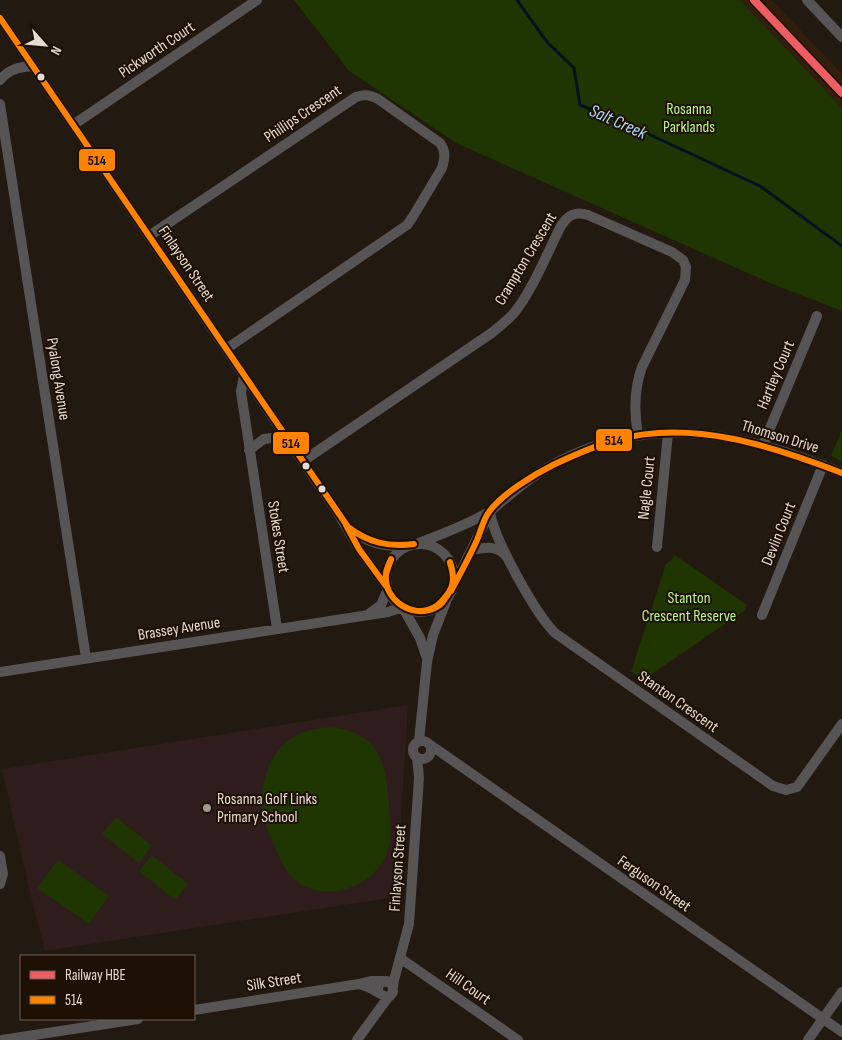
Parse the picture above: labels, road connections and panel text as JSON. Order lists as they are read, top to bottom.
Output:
{
  "streets": {
    "street": [
      "Pickworth Court",
      "Phillips Crescent",
      "Crampton Crescent",
      "Finlayson Street",
      "Hartley Court",
      "Pyalong Avenue",
      "Thomson Drive",
      "Nagle Court",
      "Devlin Court",
      "Stokes Street",
      "Brassey Avenue",
      "Stanton Crescent",
      "Ferguson Street",
      "Silk Street",
      "Hill Court"
    ]
  },
  "crossings": [
    ["Pickworth Court", "Finlayson Street"],
    ["Phillips Crescent", "Finlayson Street"],
    ["Crampton Crescent", "Finlayson Street"],
    ["Crampton Crescent", "Thomson Drive"],
    ["Finlayson Street", "Thomson Drive"],
    ["Finlayson Street", "Stokes Street"],
    ["Finlayson Street", "Brassey Avenue"],
    ["Finlayson Street", "Ferguson Street"],
    ["Finlayson Street", "Silk Street"],
    ["Finlayson Street", "Hill Court"],
    ["Hartley Court", "Thomson Drive"],
    ["Pyalong Avenue", "Brassey Avenue"],
    ["Thomson Drive", "Nagle Court"],
    ["Thomson Drive", "Devlin Court"],
    ["Thomson Drive", "Brassey Avenue"],
    ["Thomson Drive", "Stanton Crescent"],
    ["Stokes Street", "Brassey Avenue"]
  ],
  "water": ["Salt Creek"],
  "parks": ["Rosanna Parklands", "Stanton Crescent Reserve"],
  "places": ["Rosanna Golf Links Primary School"],
  "lines": ["rail line HBE", "transit line 514"],
  "legend": ["Railway HBE", "514"],
  "north": "bottom right"
}
